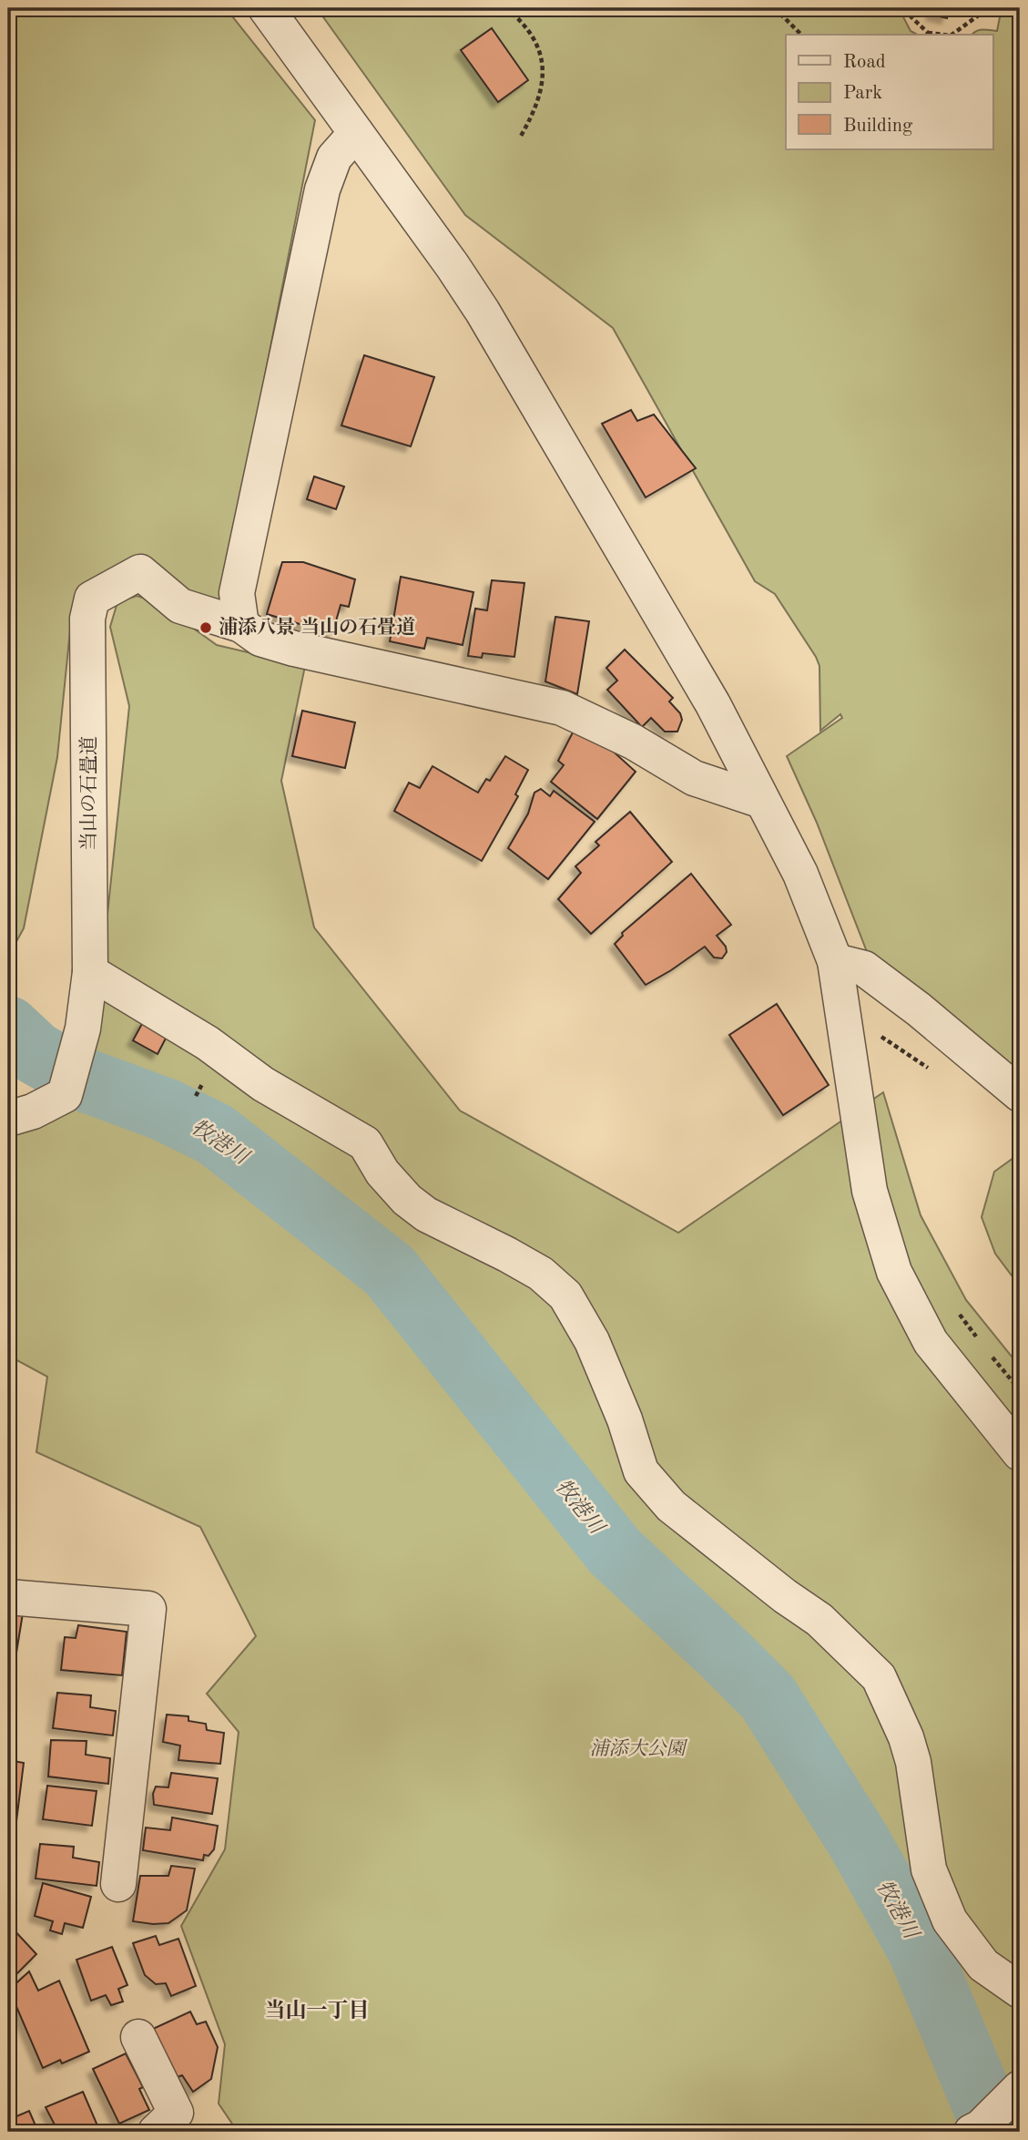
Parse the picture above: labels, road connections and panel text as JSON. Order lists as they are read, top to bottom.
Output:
{
  "streets": {
    "street": ["当山の石畳道"]
  },
  "districts": ["当山一丁目"],
  "water": ["牧港川"],
  "parks": ["浦添大公園"],
  "places": ["浦添八景 当山の石畳道"],
  "legend": ["Road", "Park", "Building"]
}
